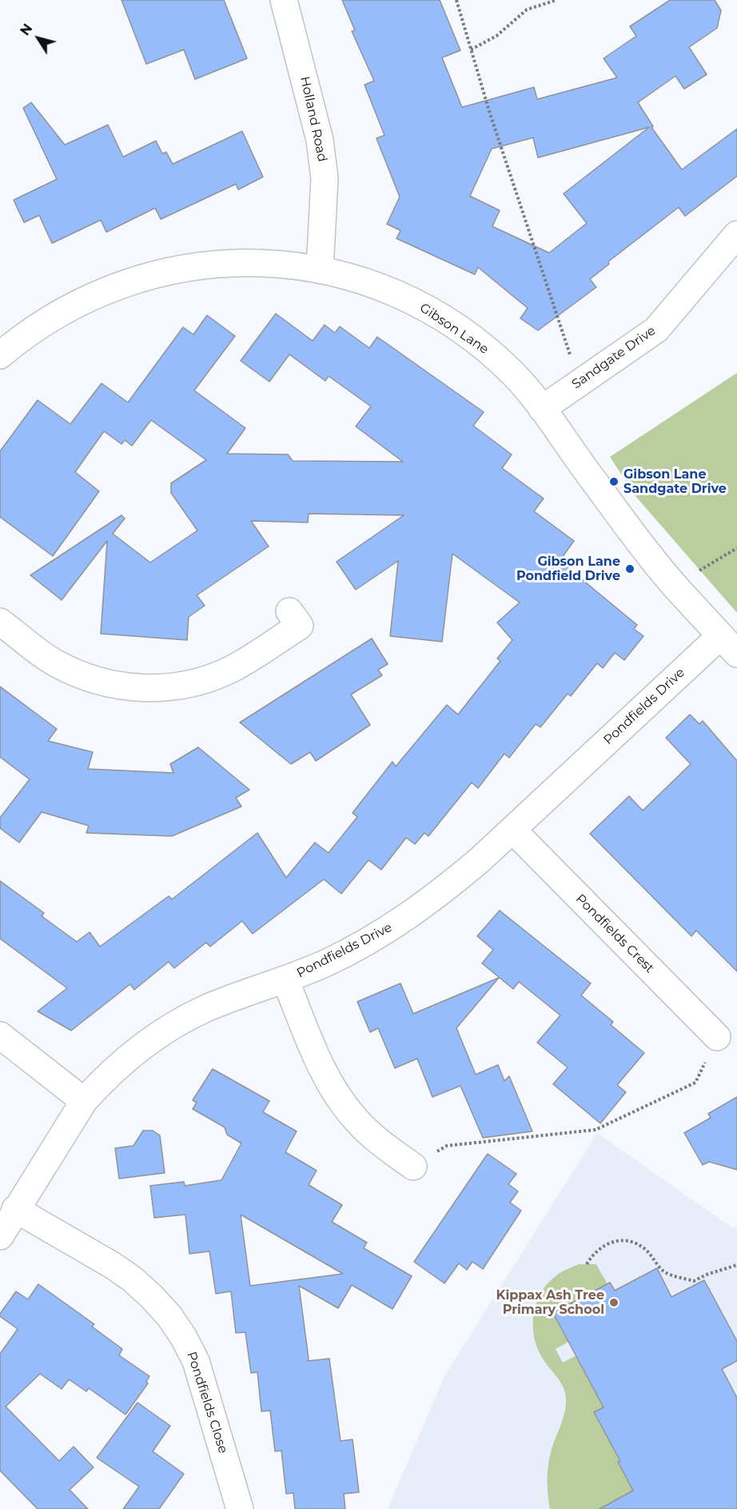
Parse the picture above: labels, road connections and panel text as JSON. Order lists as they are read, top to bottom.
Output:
{
  "streets": {
    "street": [
      "Holland Road",
      "Gibson Lane",
      "Sandgate Drive",
      "Pondfields Drive",
      "Pondfields Crest",
      "Pondfields Close"
    ]
  },
  "crossings": [
    ["Holland Road", "Gibson Lane"],
    ["Gibson Lane", "Sandgate Drive"],
    ["Gibson Lane", "Pondfields Drive"],
    ["Pondfields Drive", "Pondfields Crest"],
    ["Pondfields Drive", "Pondfields Close"]
  ],
  "places": ["Gibson Lane Sandgate Drive", "Gibson Lane Pondfield Drive", "Kippax Ash Tree Primary School"],
  "north": "top left"
}
